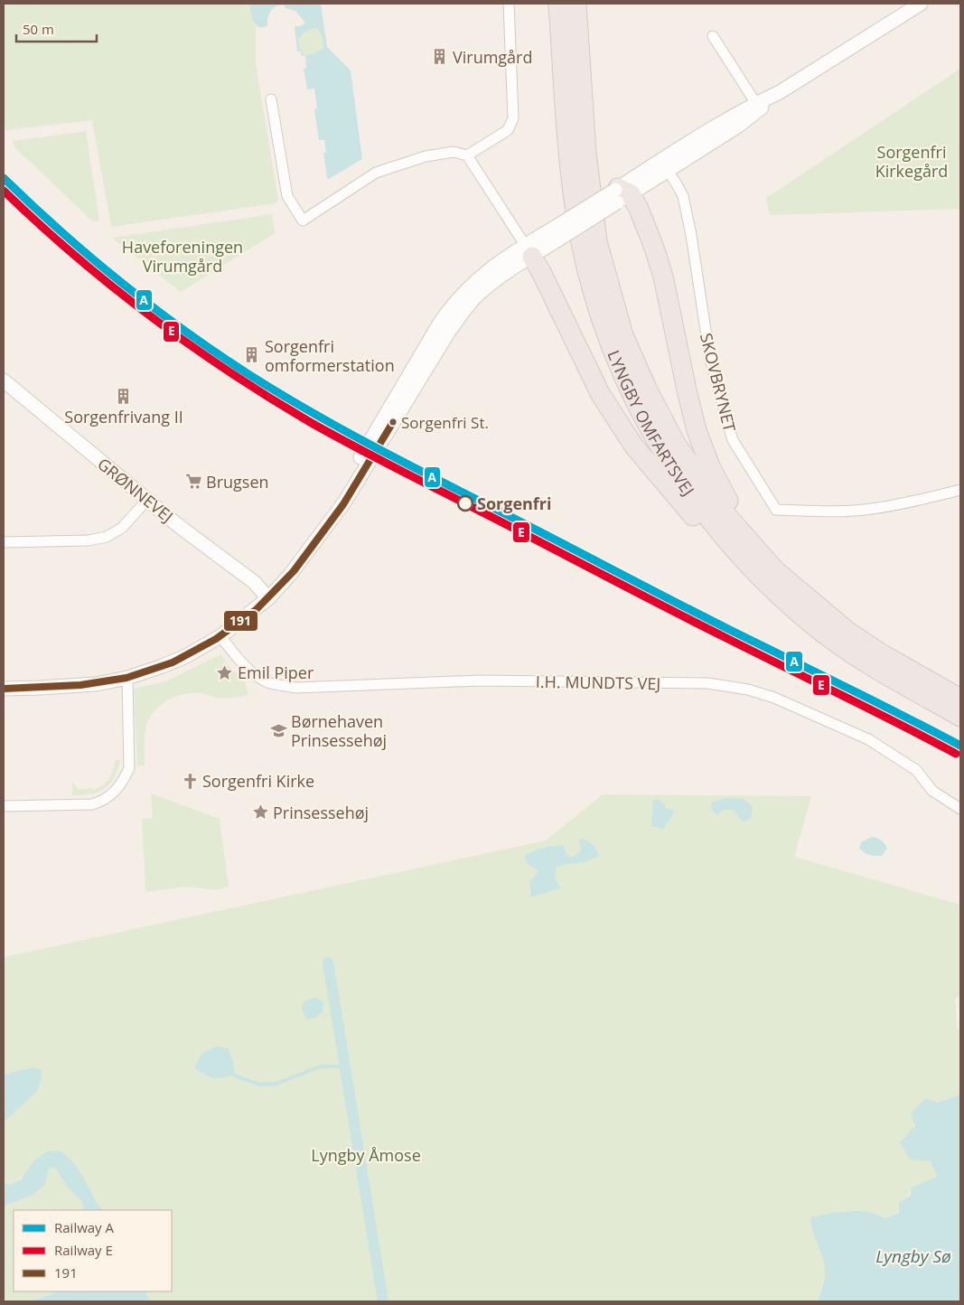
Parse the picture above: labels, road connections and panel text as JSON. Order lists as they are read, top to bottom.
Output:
{
  "streets": {
    "highway": ["LYNGBY OMFARTSVEJ"],
    "street": ["SKOVBRYNET", "GRØNNEVEJ", "I.H. MUNDTS VEJ"]
  },
  "water": ["Lyngby Sø"],
  "parks": ["Sorgenfri Kirkegård", "Haveforeningen Virumgård", "Lyngby Åmose"],
  "places": {
    "building": ["Virumgård", "Sorgenfri omformerstation", "Sorgenfrivang II"],
    "other": ["Sorgenfri St.", "Sorgenfri"],
    "supermarket": ["Brugsen"],
    "place": ["Emil Piper", "Prinsessehøj"],
    "school or university": ["Børnehaven Prinsessehøj"],
    "church": ["Sorgenfri Kirke"]
  },
  "lines": ["rail line A", "rail line E", "transit line 191"],
  "legend": ["Railway A", "Railway E", "191"],
  "scale_bar": "50 m"
}
